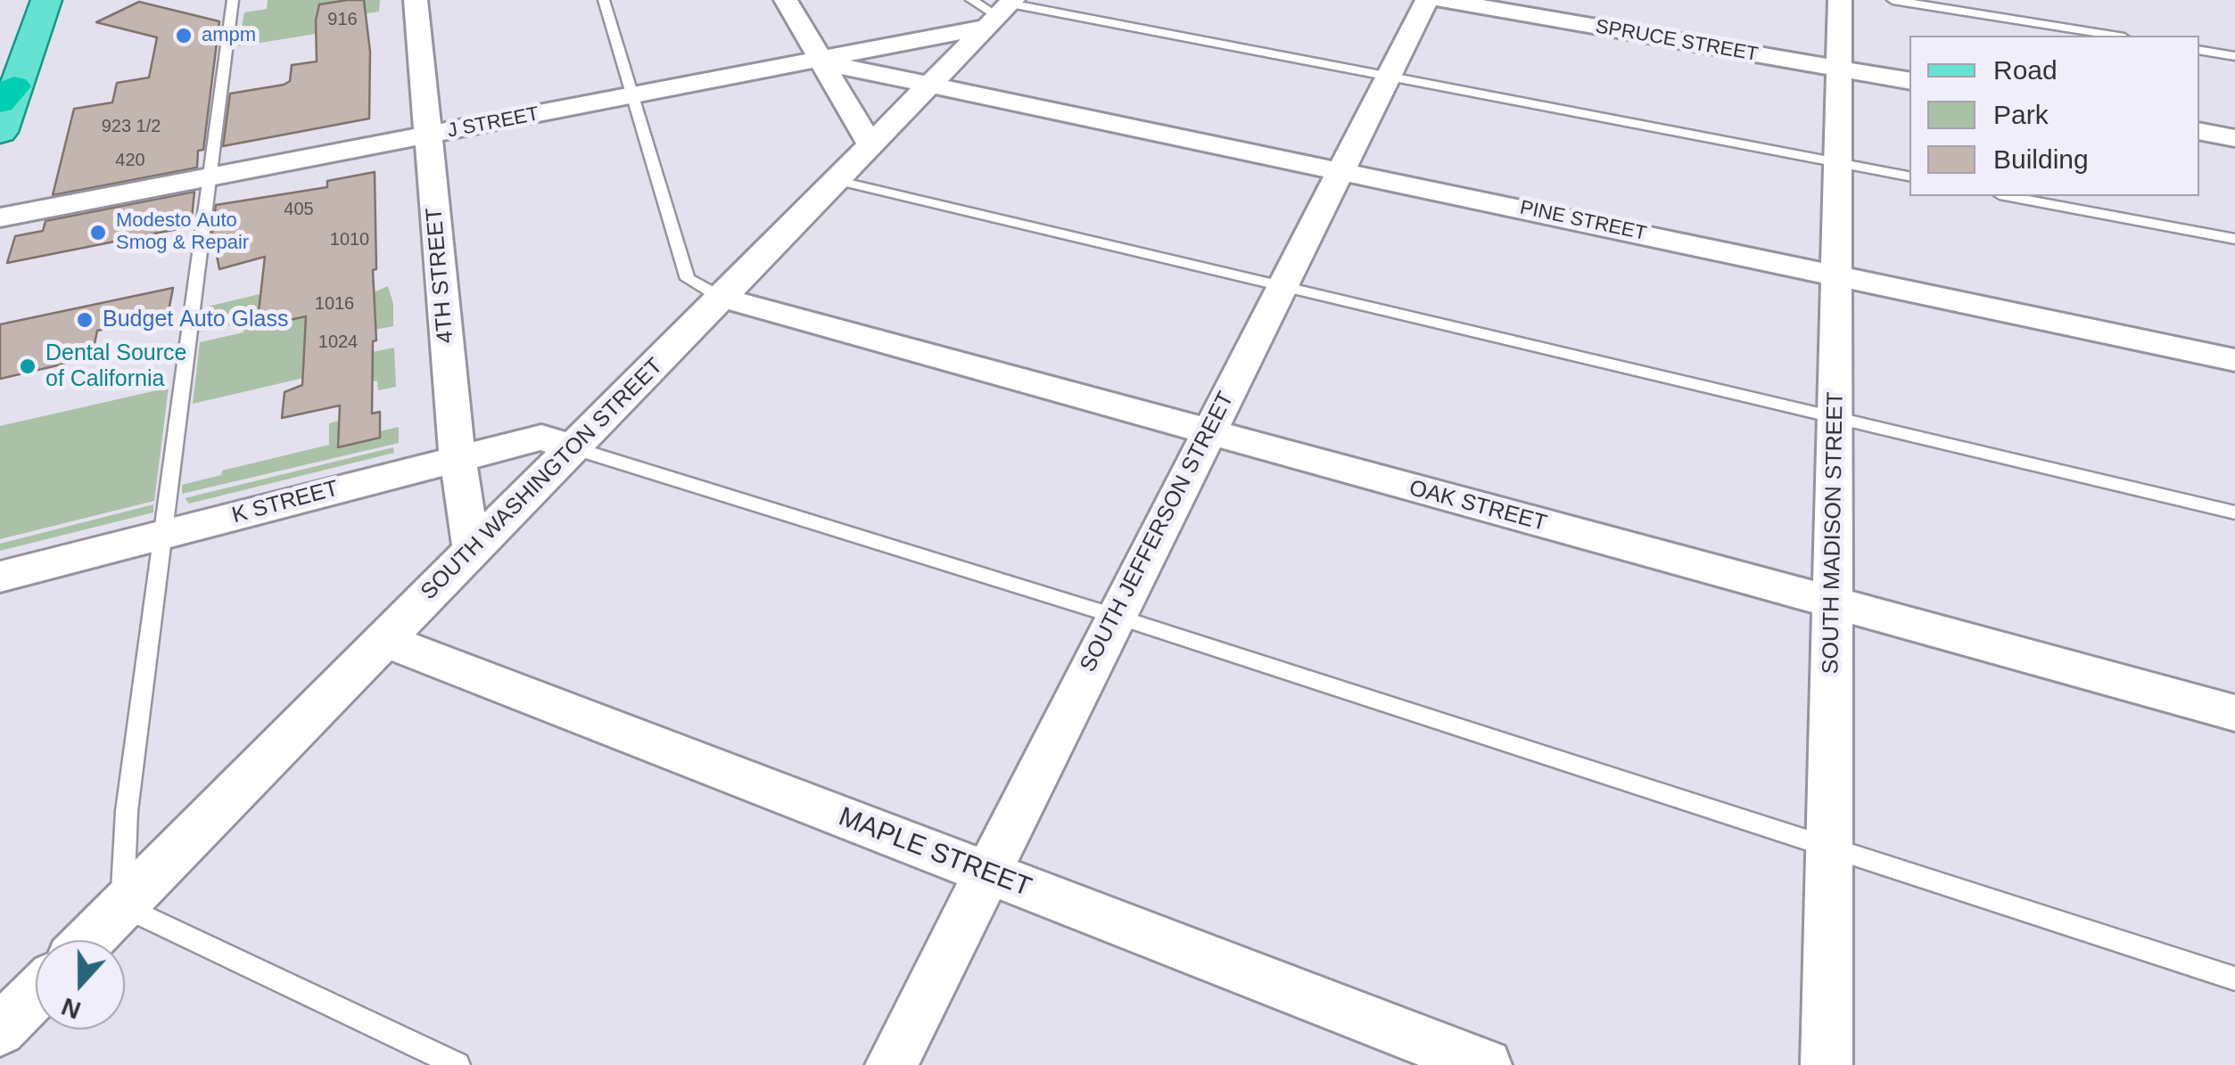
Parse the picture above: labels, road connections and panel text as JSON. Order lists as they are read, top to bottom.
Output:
{
  "streets": {
    "street": [
      "SPRUCE STREET",
      "J STREET",
      "PINE STREET",
      "4TH STREET",
      "SOUTH WASHINGTON STREET",
      "K STREET",
      "OAK STREET",
      "SOUTH JEFFERSON STREET",
      "SOUTH MADISON STREET",
      "MAPLE STREET"
    ]
  },
  "crossings": [
    ["SPRUCE STREET", "SOUTH MADISON STREET"],
    ["J STREET", "PINE STREET"],
    ["J STREET", "4TH STREET"],
    ["J STREET", "SOUTH WASHINGTON STREET"],
    ["PINE STREET", "SOUTH WASHINGTON STREET"],
    ["PINE STREET", "SOUTH JEFFERSON STREET"],
    ["PINE STREET", "SOUTH MADISON STREET"],
    ["4TH STREET", "SOUTH WASHINGTON STREET"],
    ["4TH STREET", "K STREET"],
    ["SOUTH WASHINGTON STREET", "K STREET"],
    ["SOUTH WASHINGTON STREET", "OAK STREET"],
    ["SOUTH WASHINGTON STREET", "MAPLE STREET"],
    ["OAK STREET", "SOUTH JEFFERSON STREET"],
    ["OAK STREET", "SOUTH MADISON STREET"],
    ["SOUTH JEFFERSON STREET", "MAPLE STREET"]
  ],
  "places": [
    "ampm",
    "Modesto Auto Smog & Repair",
    "Budget Auto Glass",
    "Dental Source of California"
  ],
  "house_numbers": [
    "916",
    "923 1/2",
    "420",
    "405",
    "1010",
    "1016",
    "1024"
  ],
  "legend": ["Road", "Park", "Building"],
  "north": "bottom"
}
